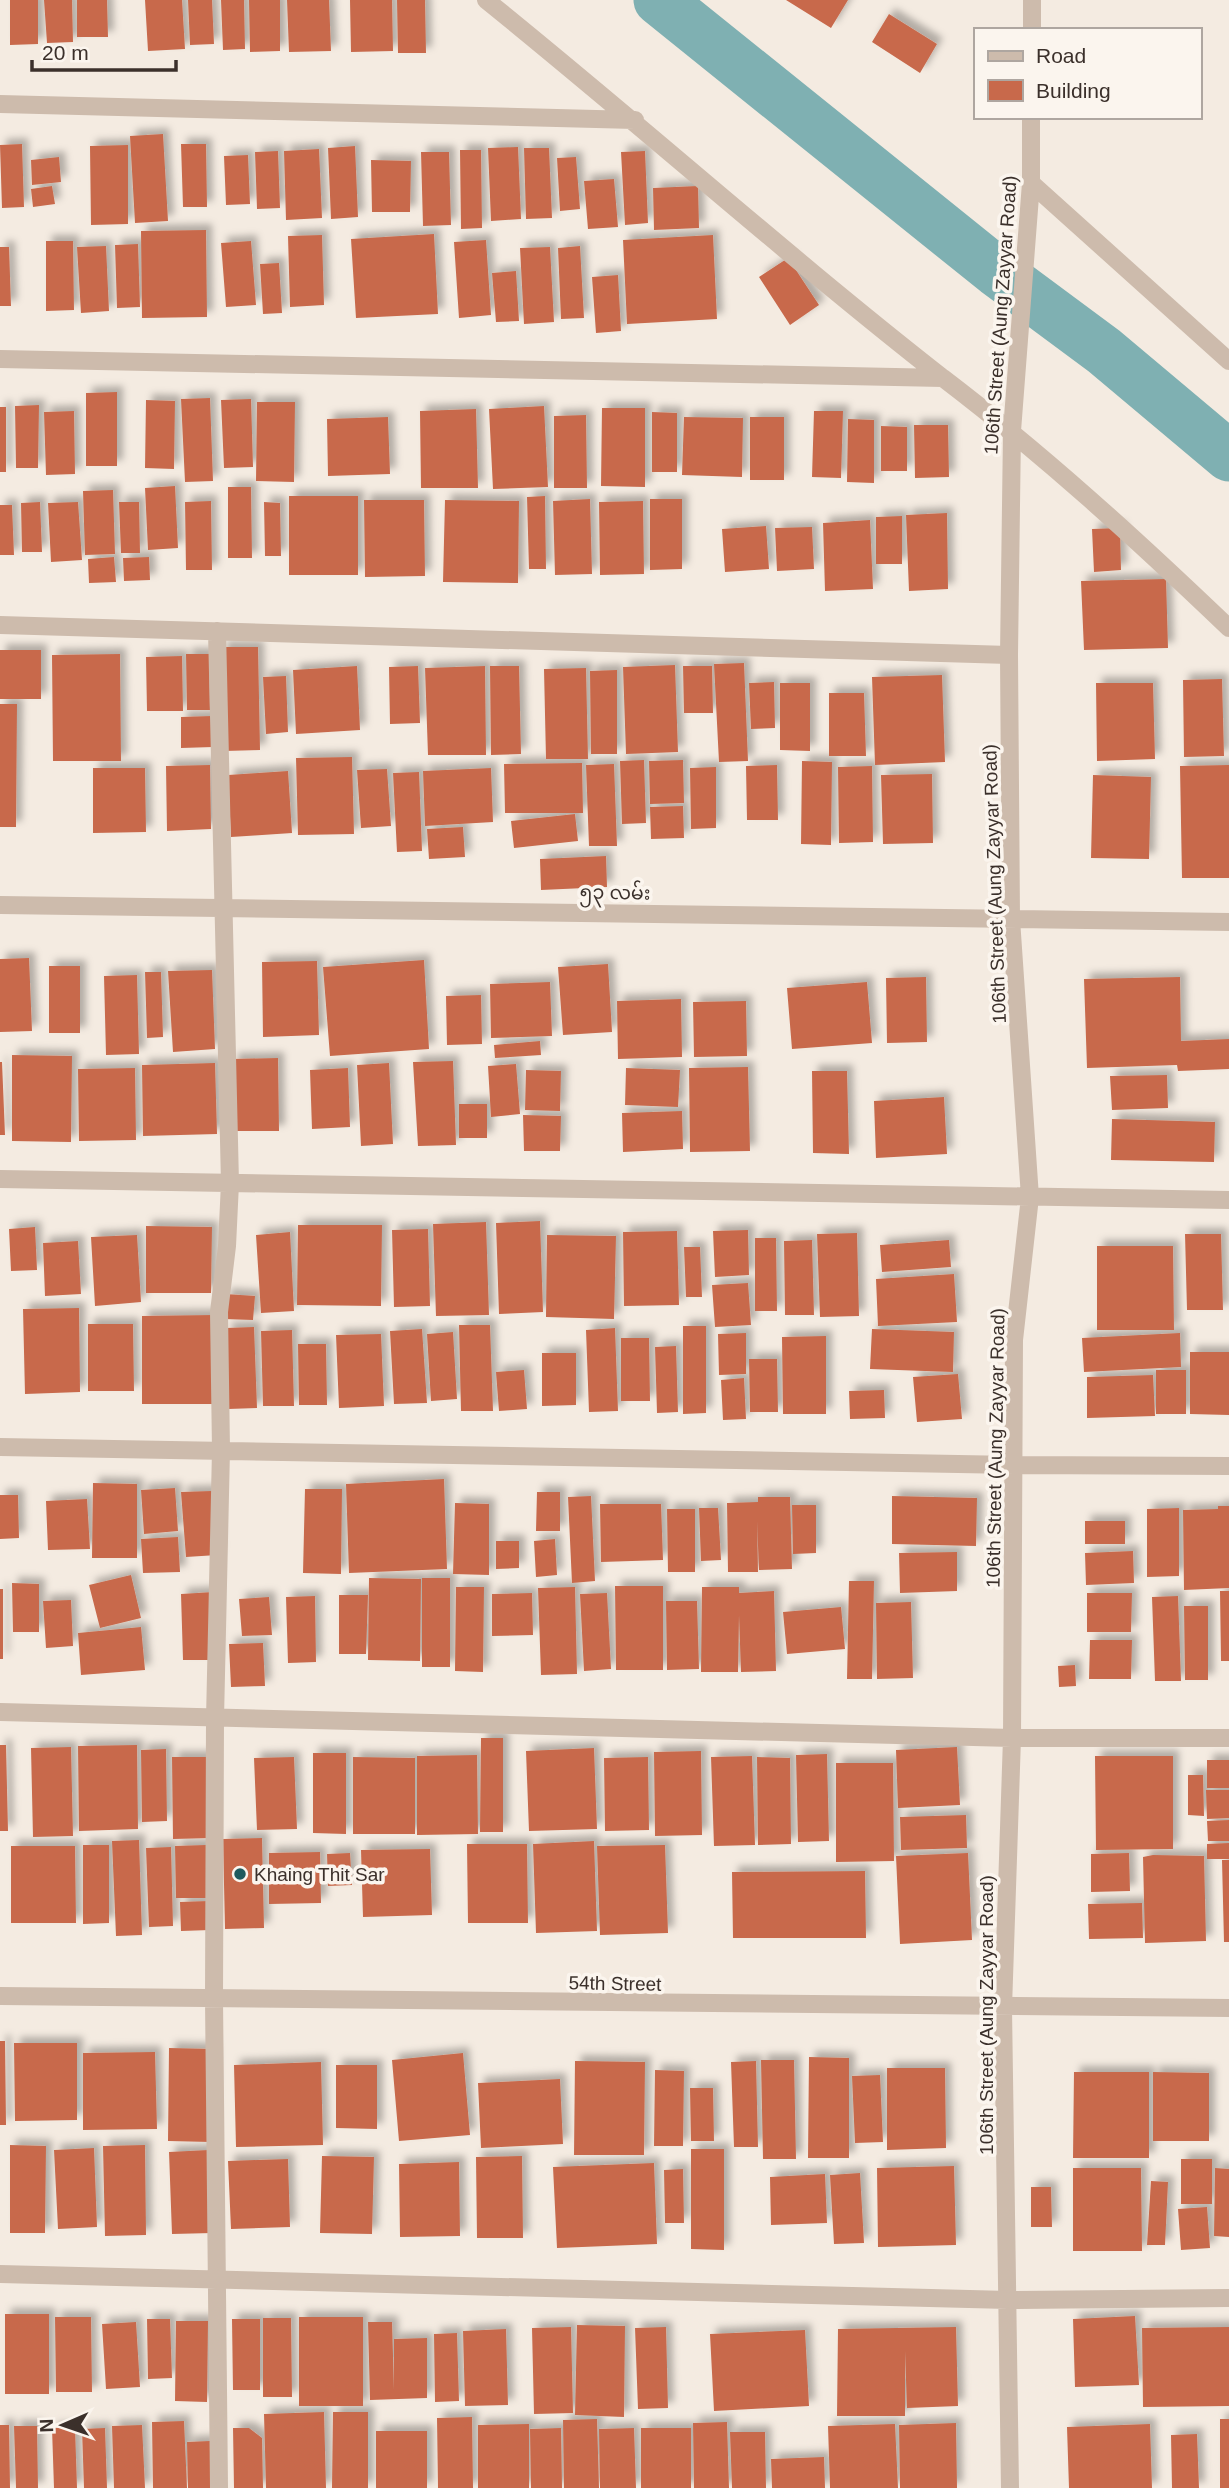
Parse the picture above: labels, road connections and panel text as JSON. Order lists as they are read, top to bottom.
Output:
{
  "streets": {
    "street": ["106th Street (Aung Zayyar Road)", "၅၃ လမ်း", "54th Street"]
  },
  "crossings": [
    ["106th Street (Aung Zayyar Road)", "၅၃ လမ်း"],
    ["106th Street (Aung Zayyar Road)", "54th Street"]
  ],
  "places": ["Khaing Thit Sar"],
  "legend": ["Road", "Building"],
  "scale_bar": "20 m",
  "north": "left"
}
